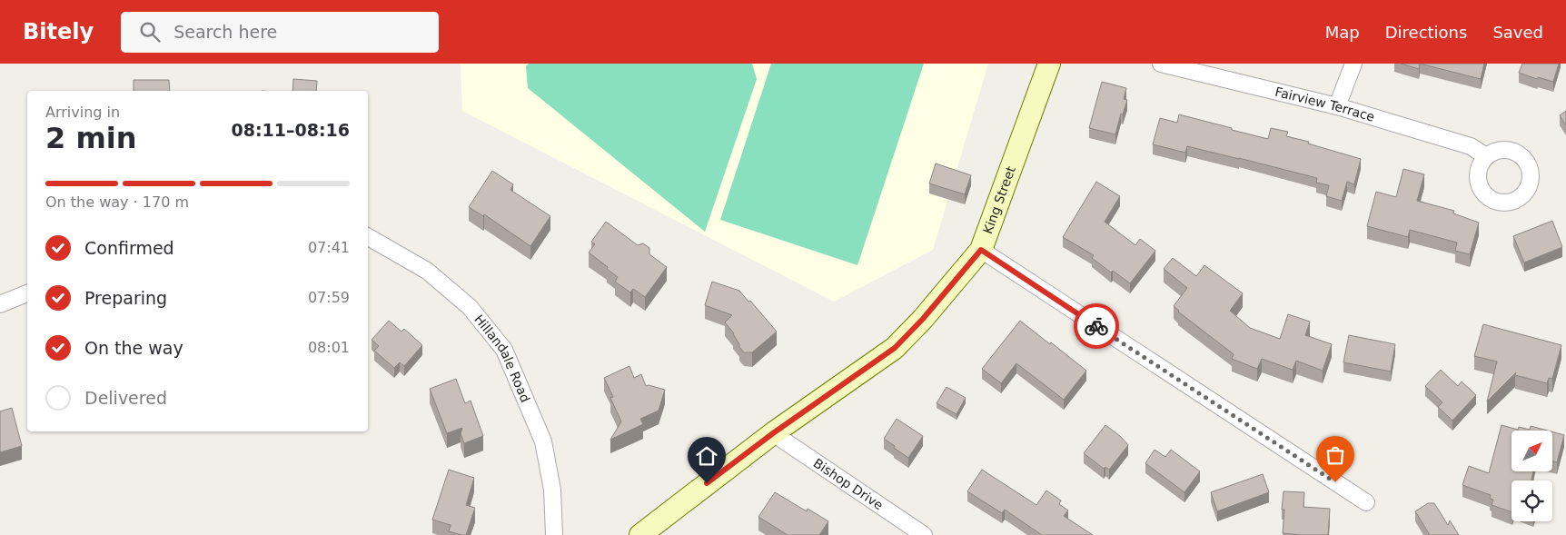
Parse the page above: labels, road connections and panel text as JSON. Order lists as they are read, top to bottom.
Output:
{
  "streets": {
    "main road": ["King Street"],
    "street": ["Fairview Terrace", "Hillandale Road", "Bishop Drive"]
  },
  "crossings": [
    ["King Street", "Bishop Drive"]
  ],
  "north": "top right",
  "page": {
    "header": "Bitely",
    "search": "Search here",
    "nav": ["Map", "Directions", "Saved"],
    "heading": ["2 min", "Arriving in", "08:11–08:16"],
    "bar": "On the way · 170 m",
    "list": [
      ["Confirmed", "07:41"],
      ["Preparing", "07:59"],
      ["On the way", "08:01"],
      "Delivered"
    ]
  }
}
